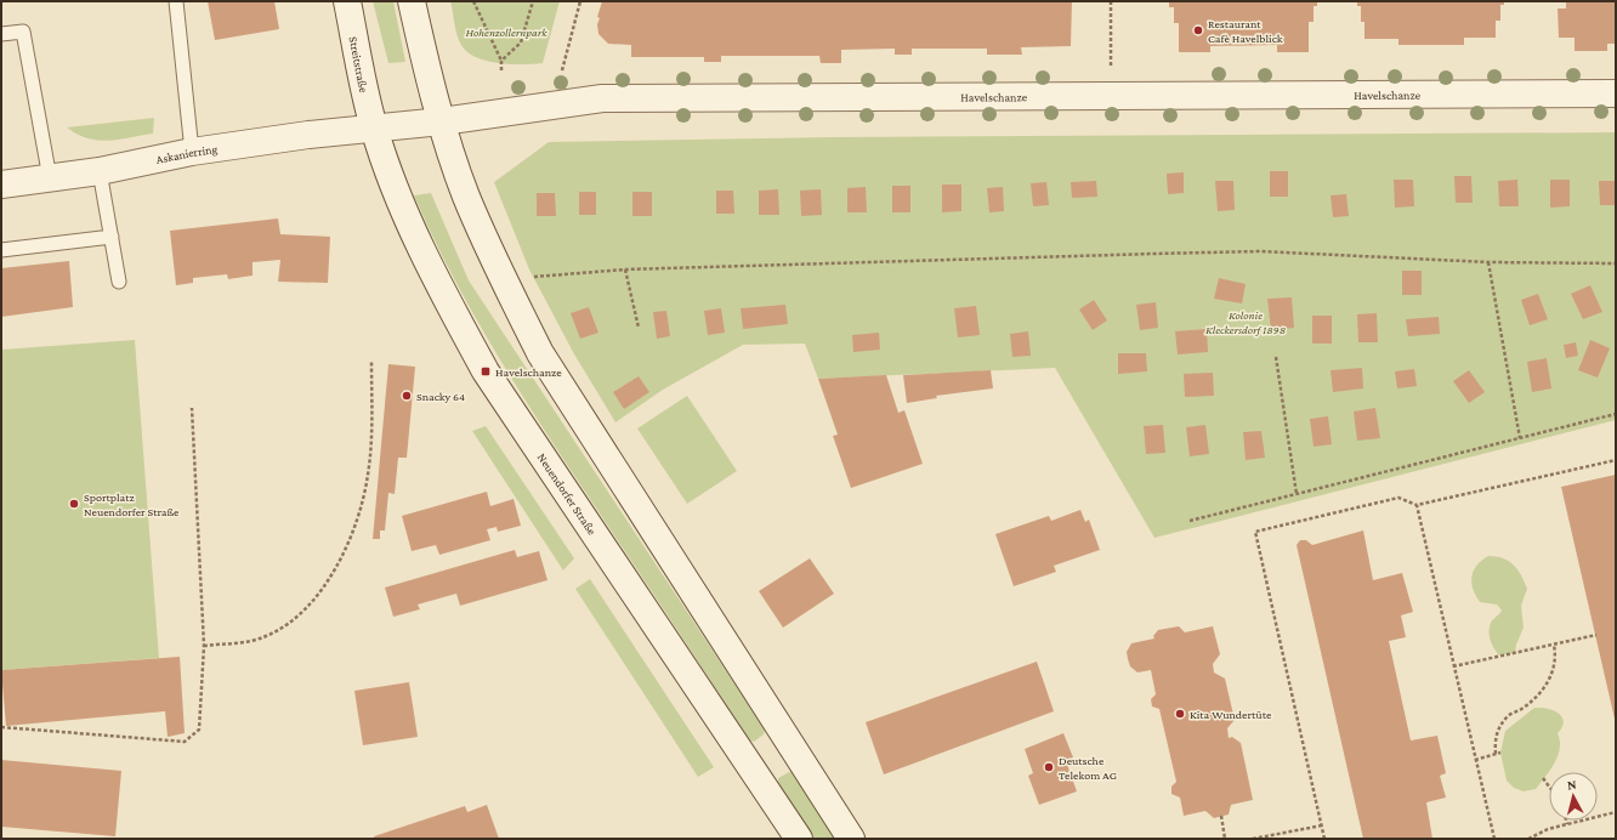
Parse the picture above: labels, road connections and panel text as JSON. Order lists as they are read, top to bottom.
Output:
{
  "streets": {
    "main road": [
      "Streitstraße",
      "Havelschanze",
      "Askanierring",
      "Neuendorfer Straße"
    ]
  },
  "crossings": [
    ["Streitstraße", "Havelschanze"],
    ["Streitstraße", "Askanierring"],
    ["Streitstraße", "Neuendorfer Straße"],
    ["Havelschanze", "Askanierring"],
    ["Havelschanze", "Neuendorfer Straße"],
    ["Askanierring", "Neuendorfer Straße"]
  ],
  "parks": ["Hohenzollernpark", "Kolonie Kleckersdorf 1898"],
  "places": {
    "other": [
      "Restaurant Cafè Havelblick",
      "Snacky 64",
      "Sportplatz Neuendorfer Straße",
      "Kita Wundertüte",
      "Deutsche Telekom AG"
    ],
    "transit": ["Havelschanze"]
  },
  "north": "top"
}
